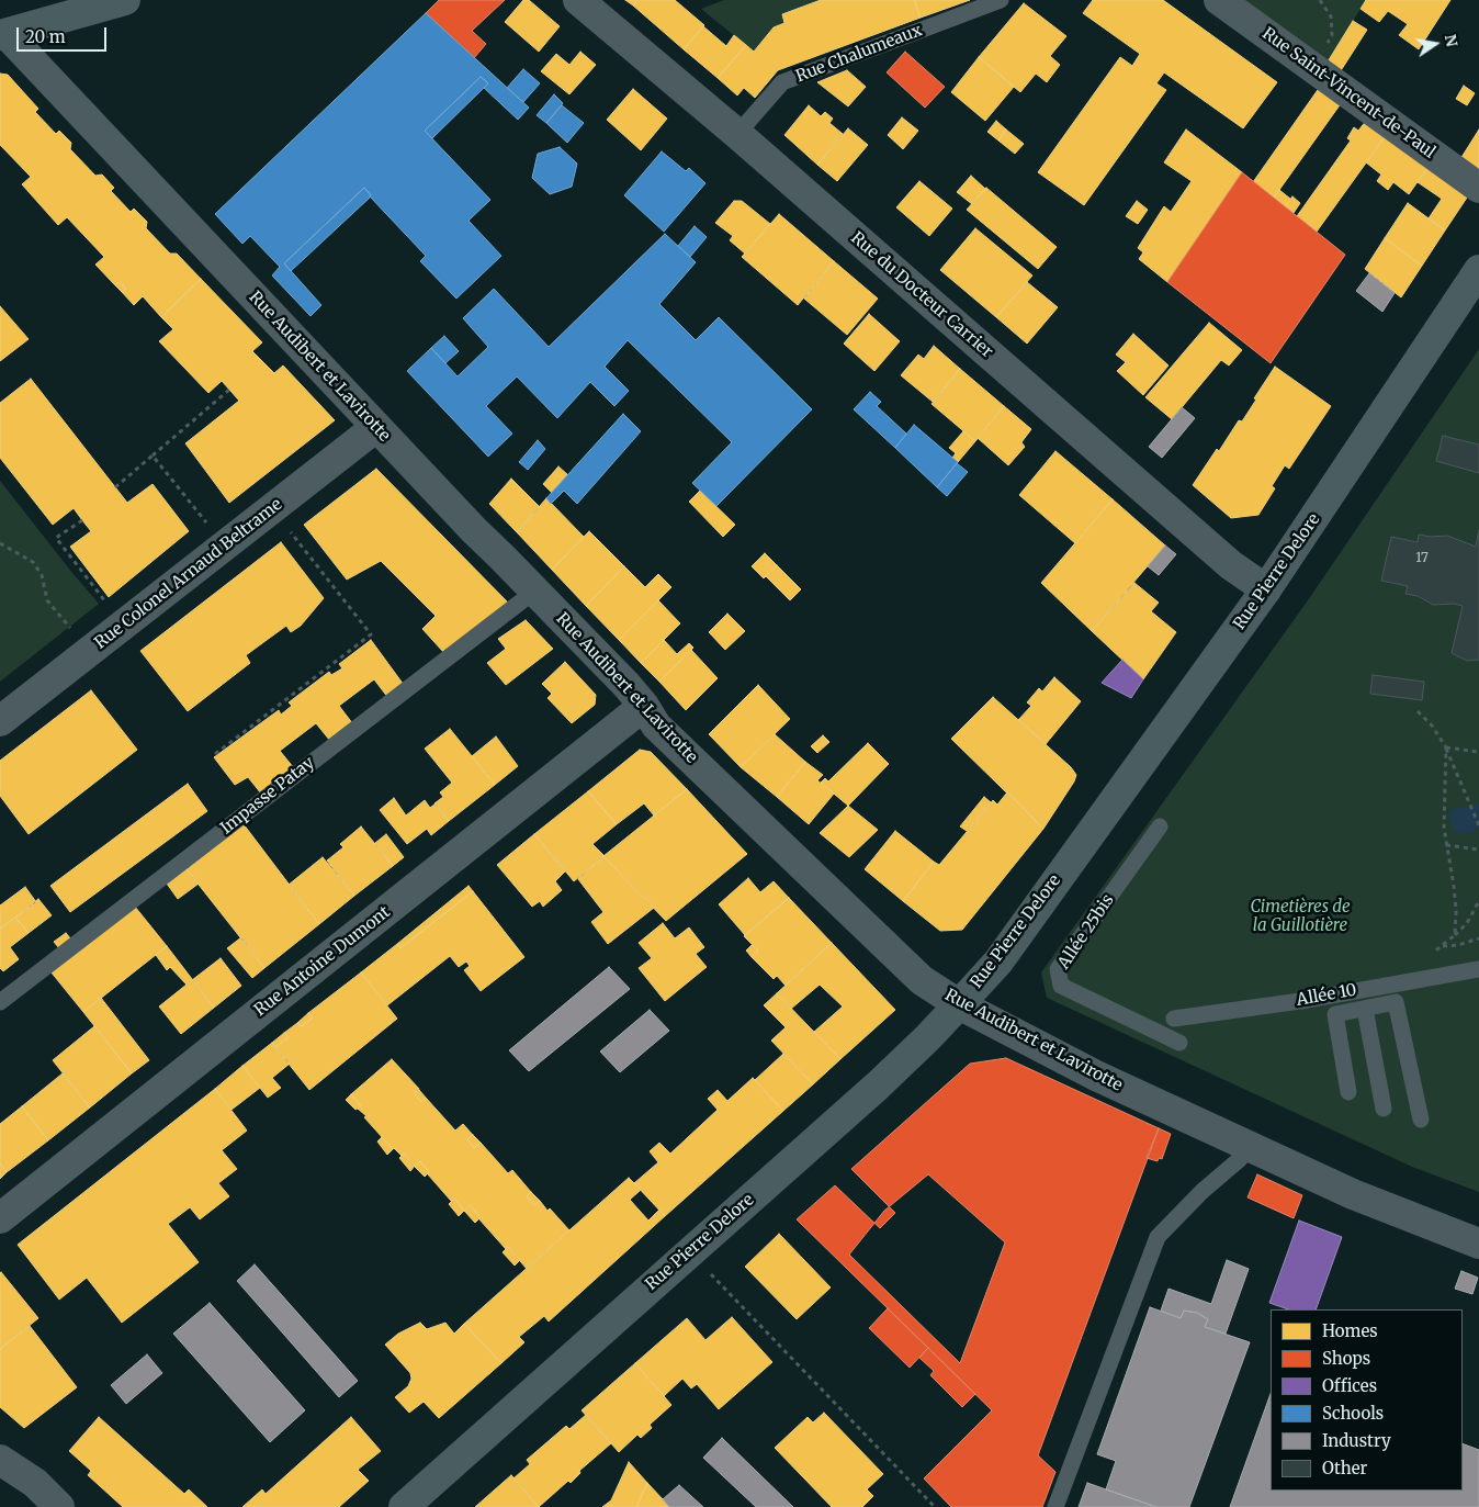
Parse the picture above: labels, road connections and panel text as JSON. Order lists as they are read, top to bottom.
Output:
{
  "streets": {
    "street": [
      "Rue Saint-Vincent-de-Paul",
      "Rue du Docteur Carrier",
      "Rue Audibert et Lavirotte",
      "Rue Pierre Delore",
      "Rue Colonel Arnaud Beltrame",
      "Rue Antoine Dumont"
    ],
    "lane": [
      "Rue Chalumeaux",
      "Impasse Patay",
      "Allée 25bis",
      "Allée 10"
    ]
  },
  "crossings": [
    ["Rue Chalumeaux", "Rue du Docteur Carrier"],
    ["Rue du Docteur Carrier", "Rue Pierre Delore"],
    ["Rue Audibert et Lavirotte", "Rue Pierre Delore"],
    ["Rue Audibert et Lavirotte", "Rue Colonel Arnaud Beltrame"],
    ["Rue Audibert et Lavirotte", "Impasse Patay"],
    ["Rue Audibert et Lavirotte", "Rue Antoine Dumont"]
  ],
  "parks": ["Cimetières de la Guillotière"],
  "house_numbers": ["17"],
  "legend": [
    "Homes",
    "Shops",
    "Offices",
    "Schools",
    "Industry",
    "Other"
  ],
  "scale_bar": "20 m",
  "north": "right"
}
